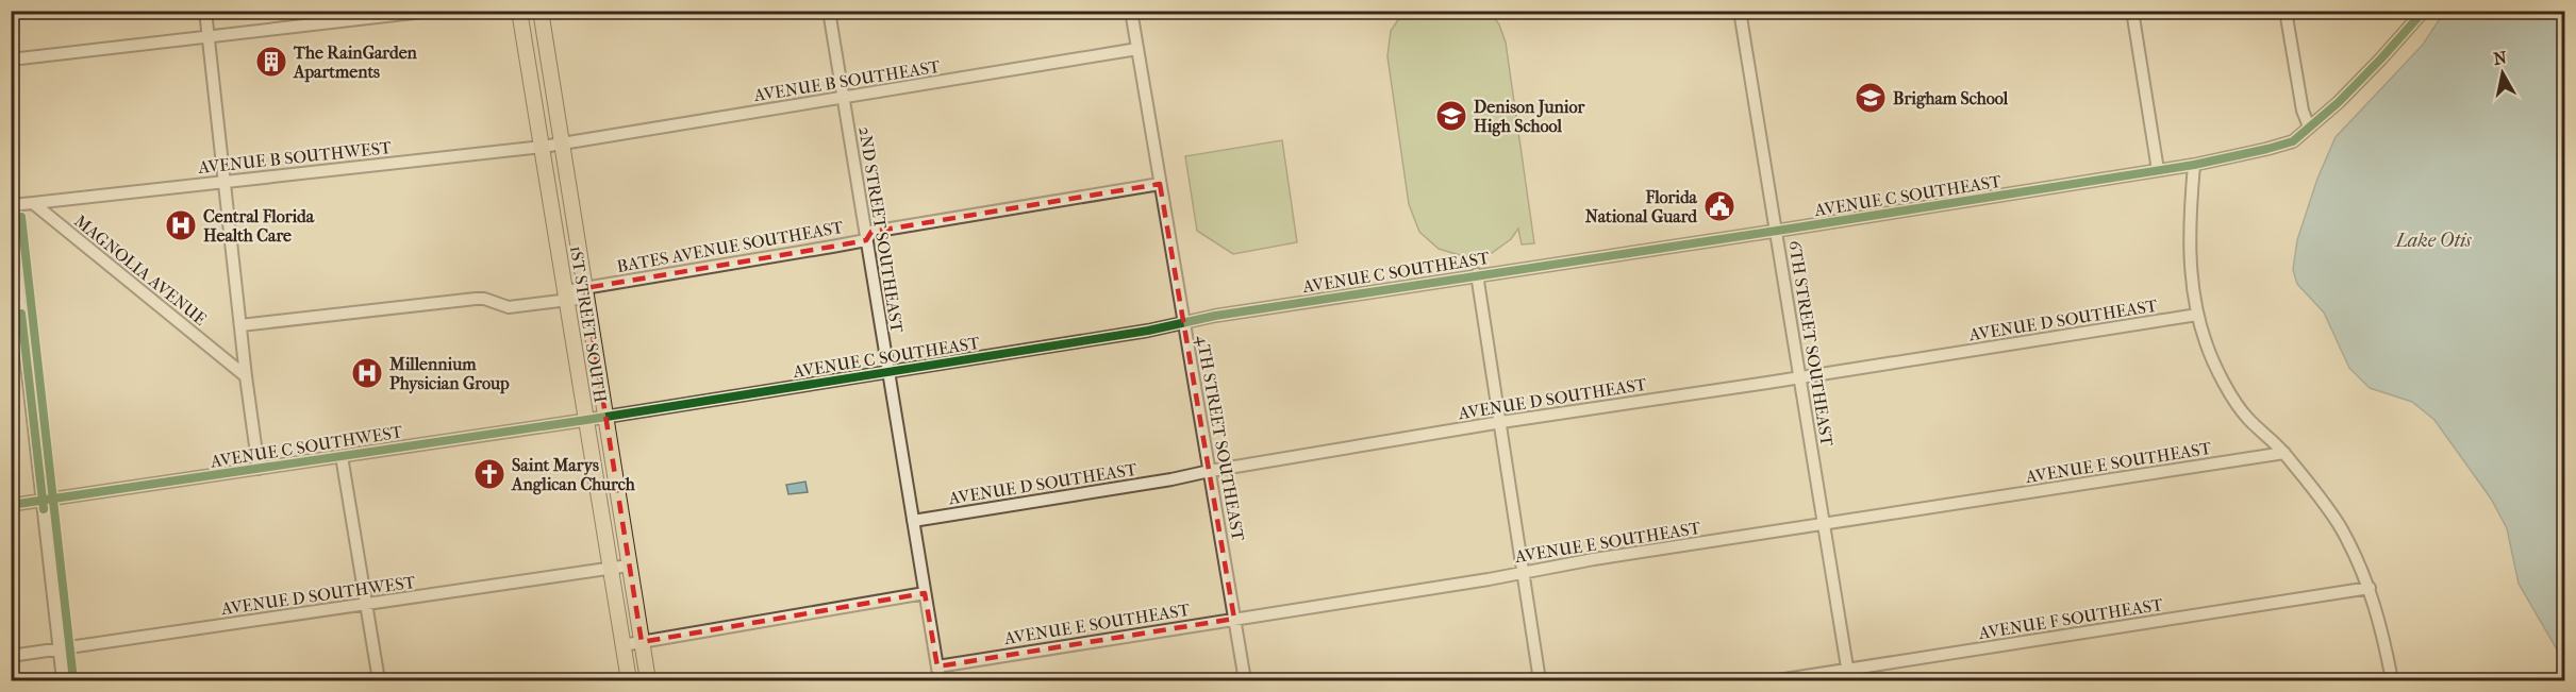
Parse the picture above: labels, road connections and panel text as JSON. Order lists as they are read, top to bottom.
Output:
{
  "streets": {
    "main road": ["1ST STREET SOUTH"],
    "street": [
      "AVENUE B SOUTHEAST",
      "AVENUE B SOUTHWEST",
      "AVENUE C SOUTHEAST",
      "2ND STREET SOUTHEAST",
      "BATES AVENUE SOUTHEAST",
      "MAGNOLIA AVENUE",
      "AVENUE D SOUTHEAST",
      "6TH STREET SOUTHEAST",
      "4TH STREET SOUTHEAST",
      "AVENUE C SOUTHWEST",
      "AVENUE E SOUTHEAST",
      "AVENUE D SOUTHWEST",
      "AVENUE F SOUTHEAST"
    ]
  },
  "crossings": [
    ["AVENUE B SOUTHEAST", "AVENUE B SOUTHWEST"],
    ["AVENUE B SOUTHEAST", "2ND STREET SOUTHEAST"],
    ["AVENUE B SOUTHEAST", "1ST STREET SOUTH"],
    ["AVENUE B SOUTHEAST", "4TH STREET SOUTHEAST"],
    ["AVENUE B SOUTHWEST", "MAGNOLIA AVENUE"],
    ["AVENUE B SOUTHWEST", "1ST STREET SOUTH"],
    ["AVENUE C SOUTHEAST", "2ND STREET SOUTHEAST"],
    ["AVENUE C SOUTHEAST", "1ST STREET SOUTH"],
    ["AVENUE C SOUTHEAST", "6TH STREET SOUTHEAST"],
    ["AVENUE C SOUTHEAST", "4TH STREET SOUTHEAST"],
    ["AVENUE C SOUTHEAST", "AVENUE C SOUTHWEST"],
    ["2ND STREET SOUTHEAST", "BATES AVENUE SOUTHEAST"],
    ["2ND STREET SOUTHEAST", "AVENUE D SOUTHEAST"],
    ["2ND STREET SOUTHEAST", "AVENUE E SOUTHEAST"],
    ["BATES AVENUE SOUTHEAST", "1ST STREET SOUTH"],
    ["BATES AVENUE SOUTHEAST", "4TH STREET SOUTHEAST"],
    ["AVENUE D SOUTHEAST", "6TH STREET SOUTHEAST"],
    ["AVENUE D SOUTHEAST", "4TH STREET SOUTHEAST"],
    ["1ST STREET SOUTH", "AVENUE C SOUTHWEST"],
    ["1ST STREET SOUTH", "AVENUE D SOUTHWEST"],
    ["6TH STREET SOUTHEAST", "AVENUE E SOUTHEAST"],
    ["6TH STREET SOUTHEAST", "AVENUE F SOUTHEAST"],
    ["4TH STREET SOUTHEAST", "AVENUE E SOUTHEAST"]
  ],
  "water": ["Lake Otis"],
  "places": {
    "building": ["The RainGarden Apartments"],
    "school or university": ["Brigham School", "Denison Junior High School"],
    "public building": ["Florida National Guard"],
    "hospital": ["Central Florida Health Care", "Millennium Physician Group"],
    "church": ["Saint Marys Anglican Church"]
  },
  "north": "top"
}
